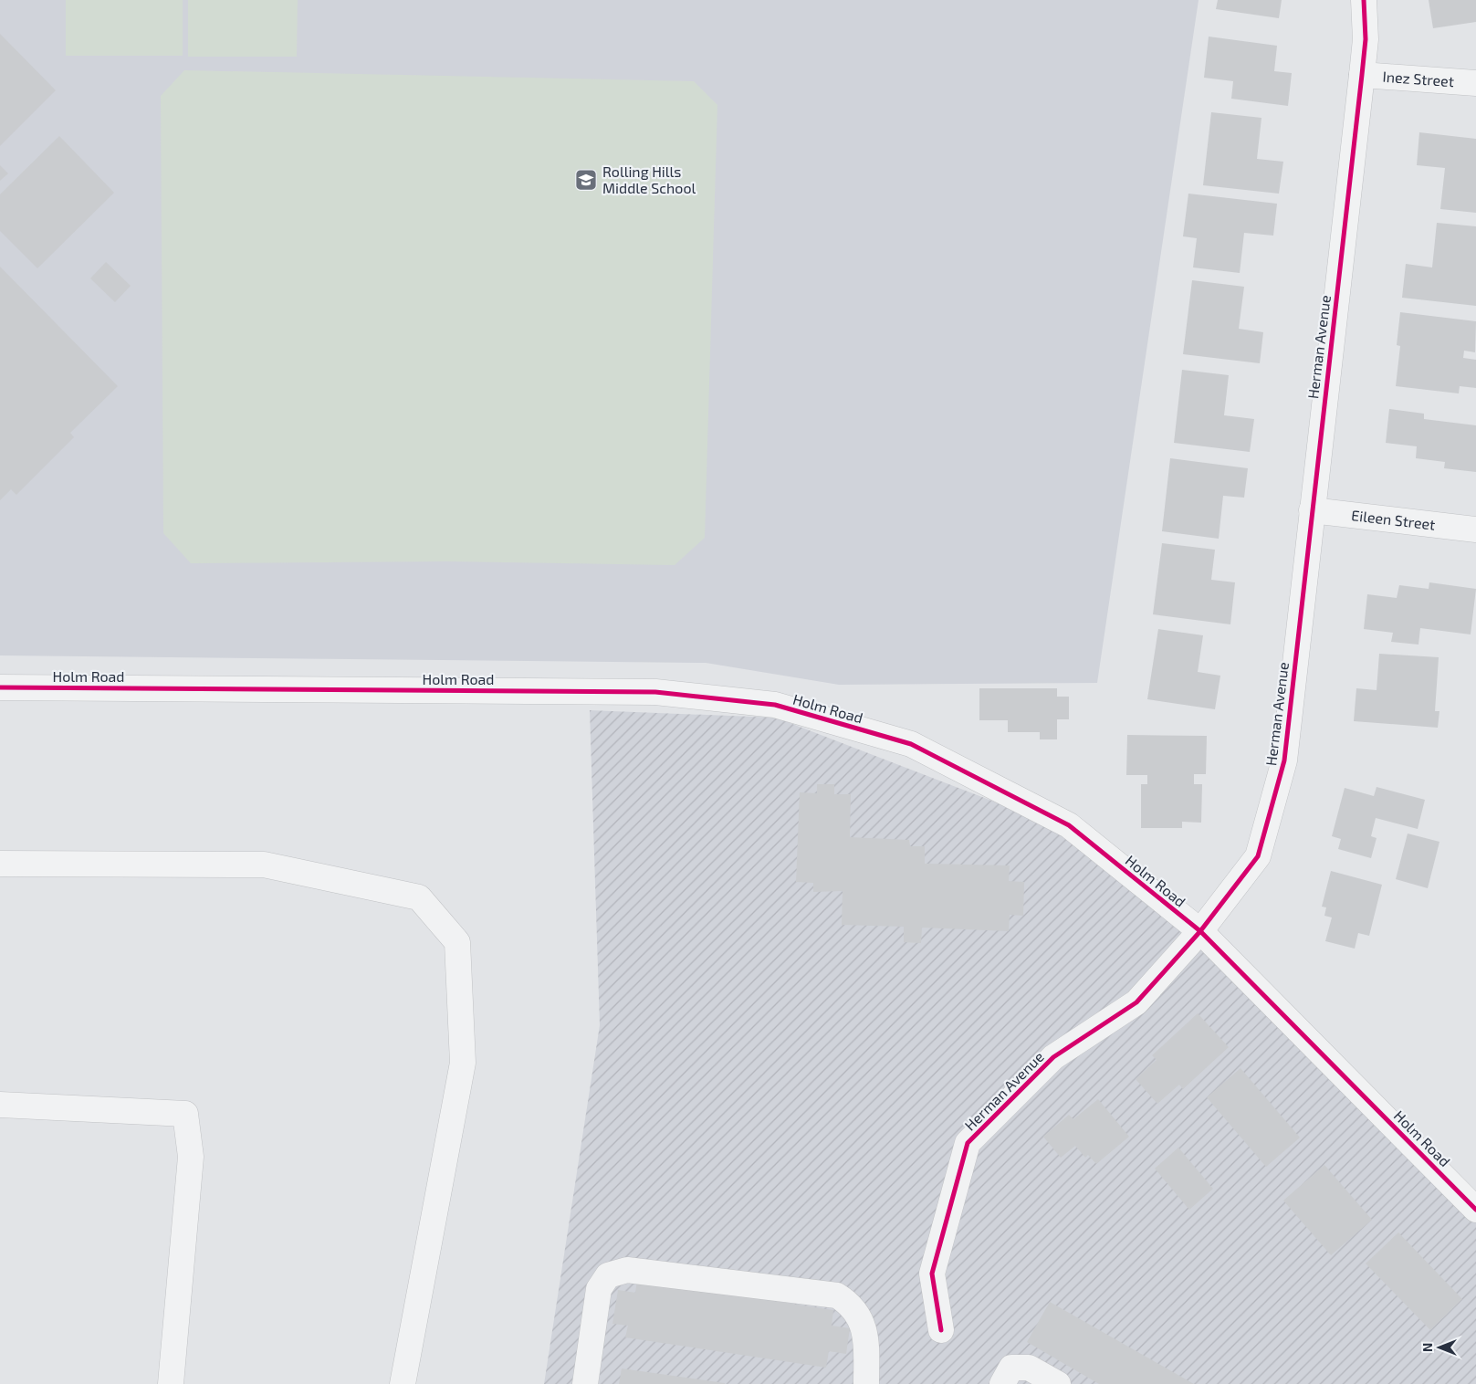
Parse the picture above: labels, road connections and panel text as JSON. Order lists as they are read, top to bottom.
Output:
{
  "streets": {
    "street": [
      "Inez Street",
      "Herman Avenue",
      "Eileen Street",
      "Holm Road"
    ]
  },
  "crossings": [
    ["Inez Street", "Herman Avenue"],
    ["Herman Avenue", "Eileen Street"],
    ["Herman Avenue", "Holm Road"]
  ],
  "places": {
    "school or university": ["Rolling Hills Middle School"]
  },
  "north": "left"
}
